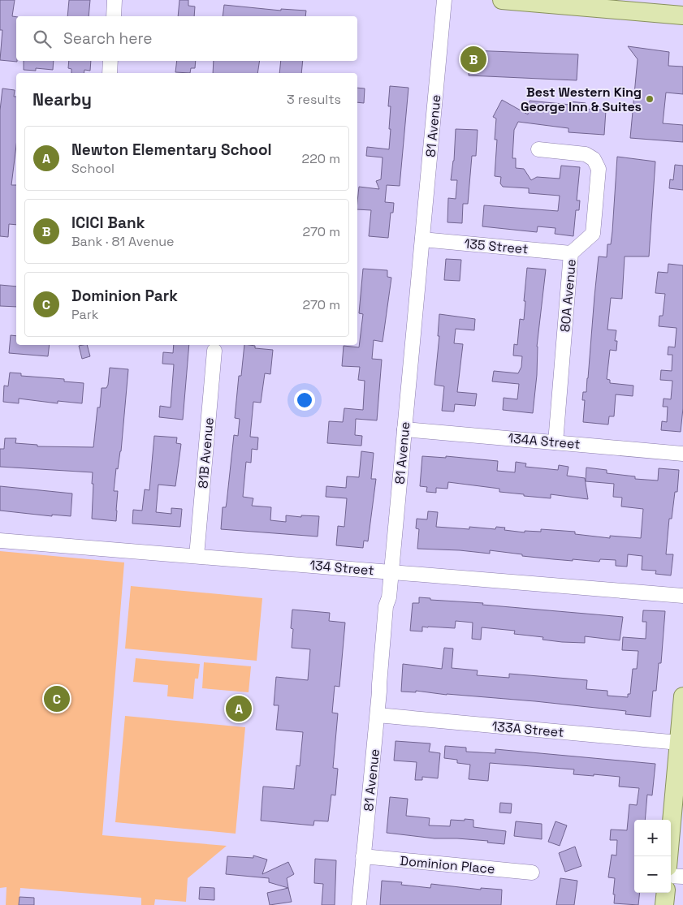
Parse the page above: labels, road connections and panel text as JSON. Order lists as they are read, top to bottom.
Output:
{
  "streets": {
    "street": [
      "81 Avenue",
      "135 Street",
      "80A Avenue",
      "134A Street",
      "81B Avenue",
      "134 Street",
      "133A Street",
      "Dominion Place"
    ]
  },
  "crossings": [
    ["81 Avenue", "135 Street"],
    ["81 Avenue", "134A Street"],
    ["81 Avenue", "134 Street"],
    ["81 Avenue", "133A Street"],
    ["81 Avenue", "Dominion Place"],
    ["135 Street", "80A Avenue"],
    ["80A Avenue", "134A Street"],
    ["81B Avenue", "134 Street"]
  ],
  "places": ["Best Western King George Inn & Suites"],
  "page": {
    "search": "Search here",
    "pins": ["B", "C", "A"],
    "heading": ["Nearby", "3 results"],
    "list": [
      {
        "mark": "A",
        "name": "Newton Elementary School",
        "note": "School",
        "value": "220 m"
      },
      {
        "mark": "B",
        "name": "ICICI Bank",
        "note": "Bank · 81 Avenue",
        "value": "270 m"
      },
      {
        "mark": "C",
        "name": "Dominion Park",
        "note": "Park",
        "value": "270 m"
      }
    ],
    "map_buttons": ["+", "−"]
  }
}
